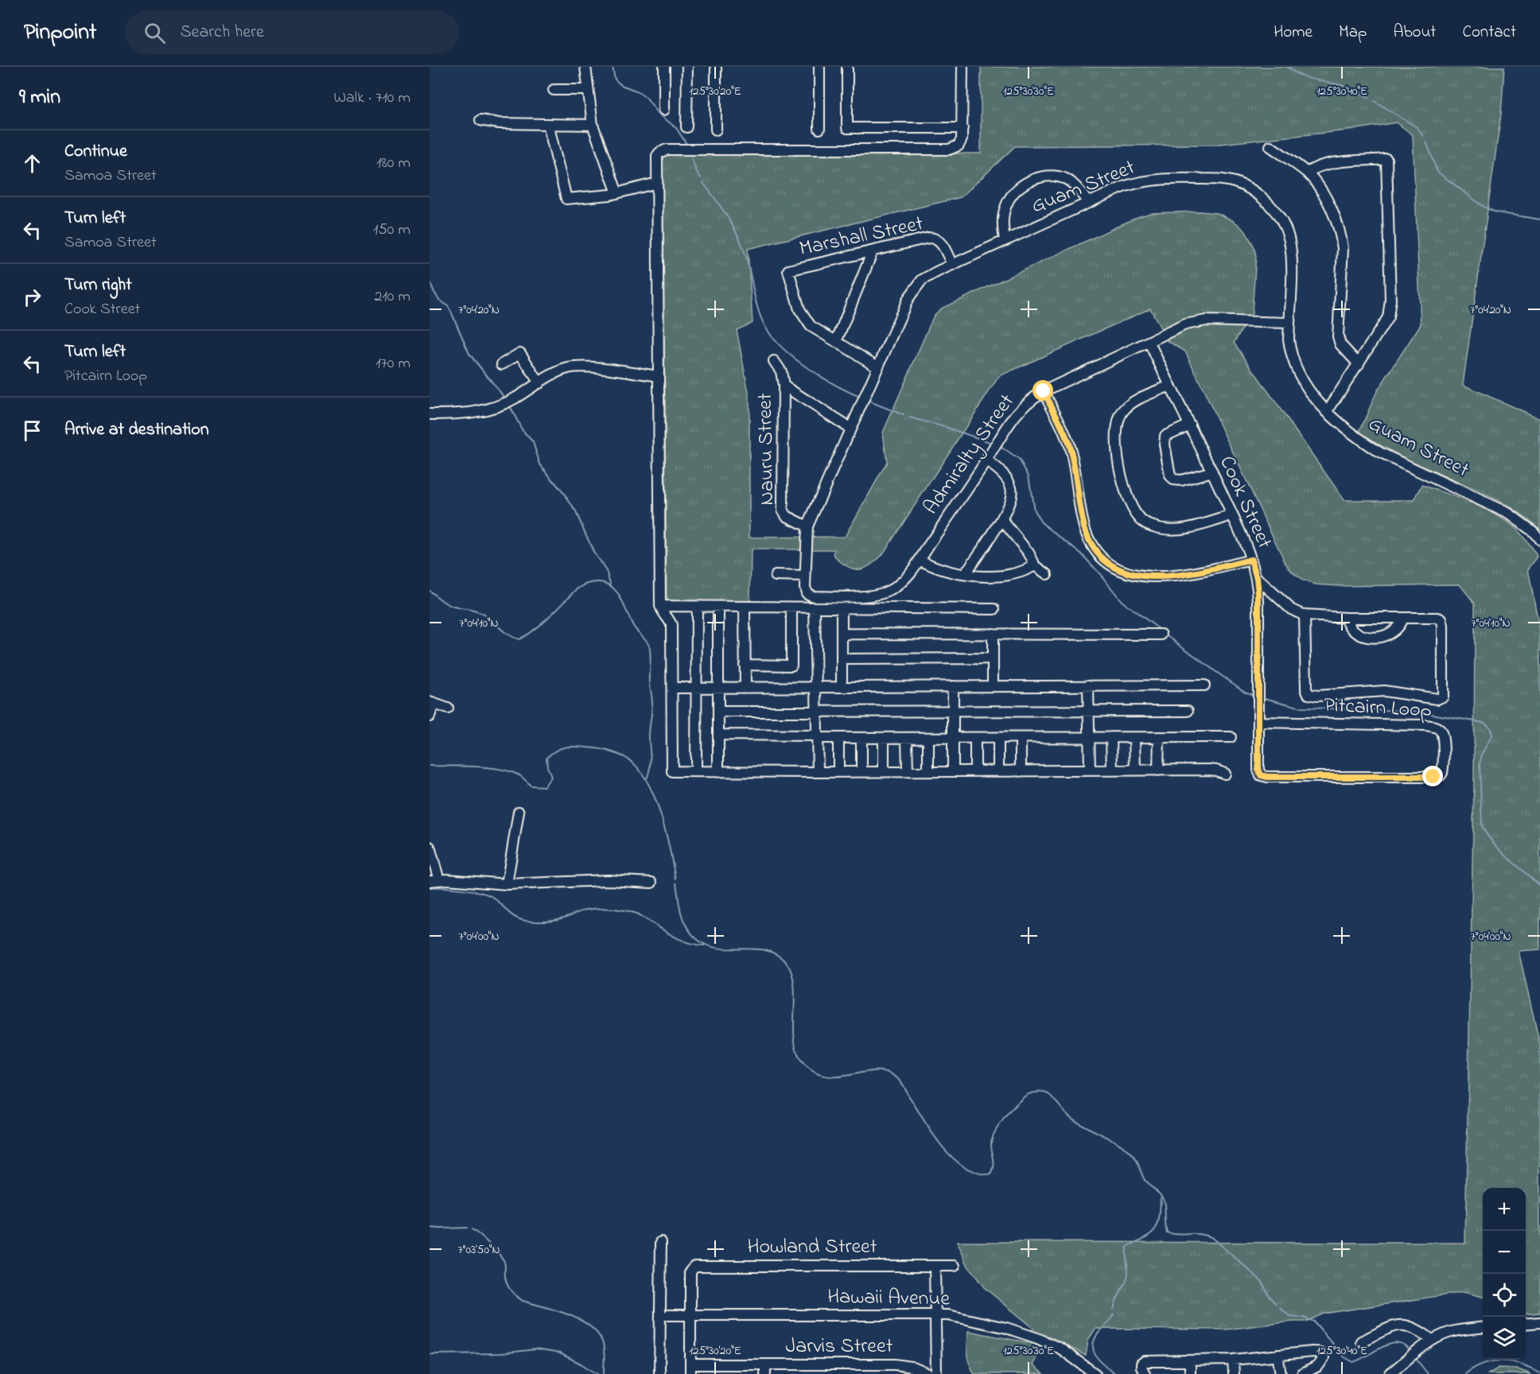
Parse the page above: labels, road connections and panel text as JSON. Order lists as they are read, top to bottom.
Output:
{
  "streets": {
    "street": [
      "Guam Street",
      "Marshall Street",
      "Nauru Street",
      "Admiralty Street",
      "Cook Street",
      "Pitcairn Loop",
      "Howland Street",
      "Hawaii Avenue",
      "Jarvis Street"
    ]
  },
  "crossings": [
    ["Guam Street", "Marshall Street"],
    ["Guam Street", "Nauru Street"],
    ["Guam Street", "Admiralty Street"],
    ["Admiralty Street", "Cook Street"],
    ["Cook Street", "Pitcairn Loop"],
    ["Howland Street", "Hawaii Avenue"],
    ["Howland Street", "Jarvis Street"]
  ],
  "page": {
    "header": "Pinpoint",
    "search": "Search here",
    "nav": [
      "Home",
      "Map",
      "About",
      "Contact"
    ],
    "heading": ["9 min", "Walk · 710 m"],
    "list": [
      ["Continue", "Samoa Street", "180 m"],
      ["Turn left", "Samoa Street", "150 m"],
      ["Turn right", "Cook Street", "210 m"],
      ["Turn left", "Pitcairn Loop", "170 m"],
      "Arrive at destination"
    ],
    "map_buttons": ["+", "−"]
  },
  "coordinates": [
    "125°30'20\"E",
    "125°30'30\"E",
    "125°30'40\"E",
    "7°04'20\"N",
    "7°04'10\"N",
    "7°04'00\"N",
    "7°03'50\"N"
  ]
}
